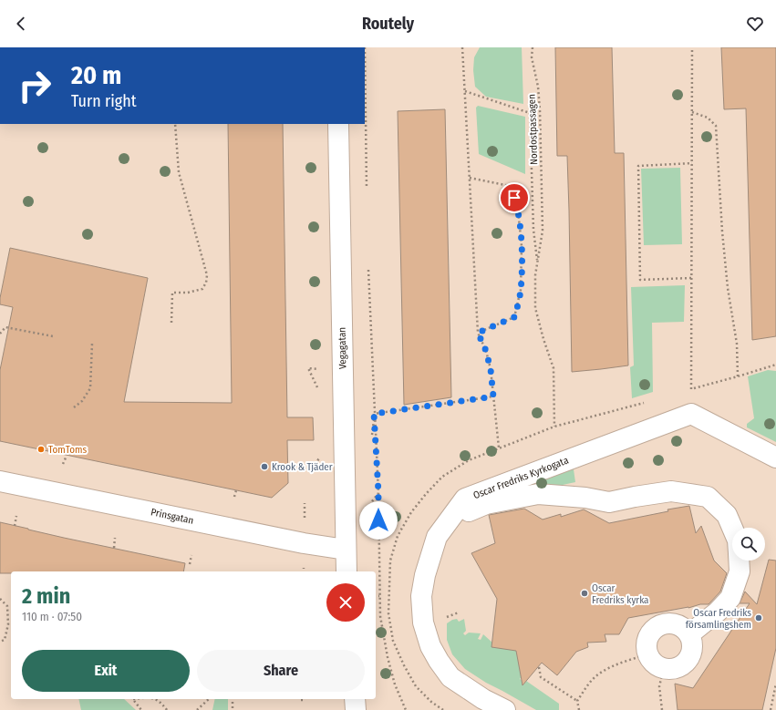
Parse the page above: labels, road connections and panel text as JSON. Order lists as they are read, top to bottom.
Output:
{
  "streets": {
    "street": ["Vegagatan", "Oscar Fredriks Kyrkogata", "Prinsgatan"],
    "path": ["Nordostpassagen"]
  },
  "crossings": [
    ["Vegagatan", "Prinsgatan"]
  ],
  "places": [
    "TomToms",
    "Krook & Tjäder",
    "Oscar Fredriks kyrka",
    "Oscar Fredriks församlingshem"
  ],
  "page": {
    "header": "Routely",
    "turn": ["20 m", "Turn right"],
    "heading": ["2 min", "110 m · 07:50"],
    "buttons": ["Exit", "Share"]
  }
}
